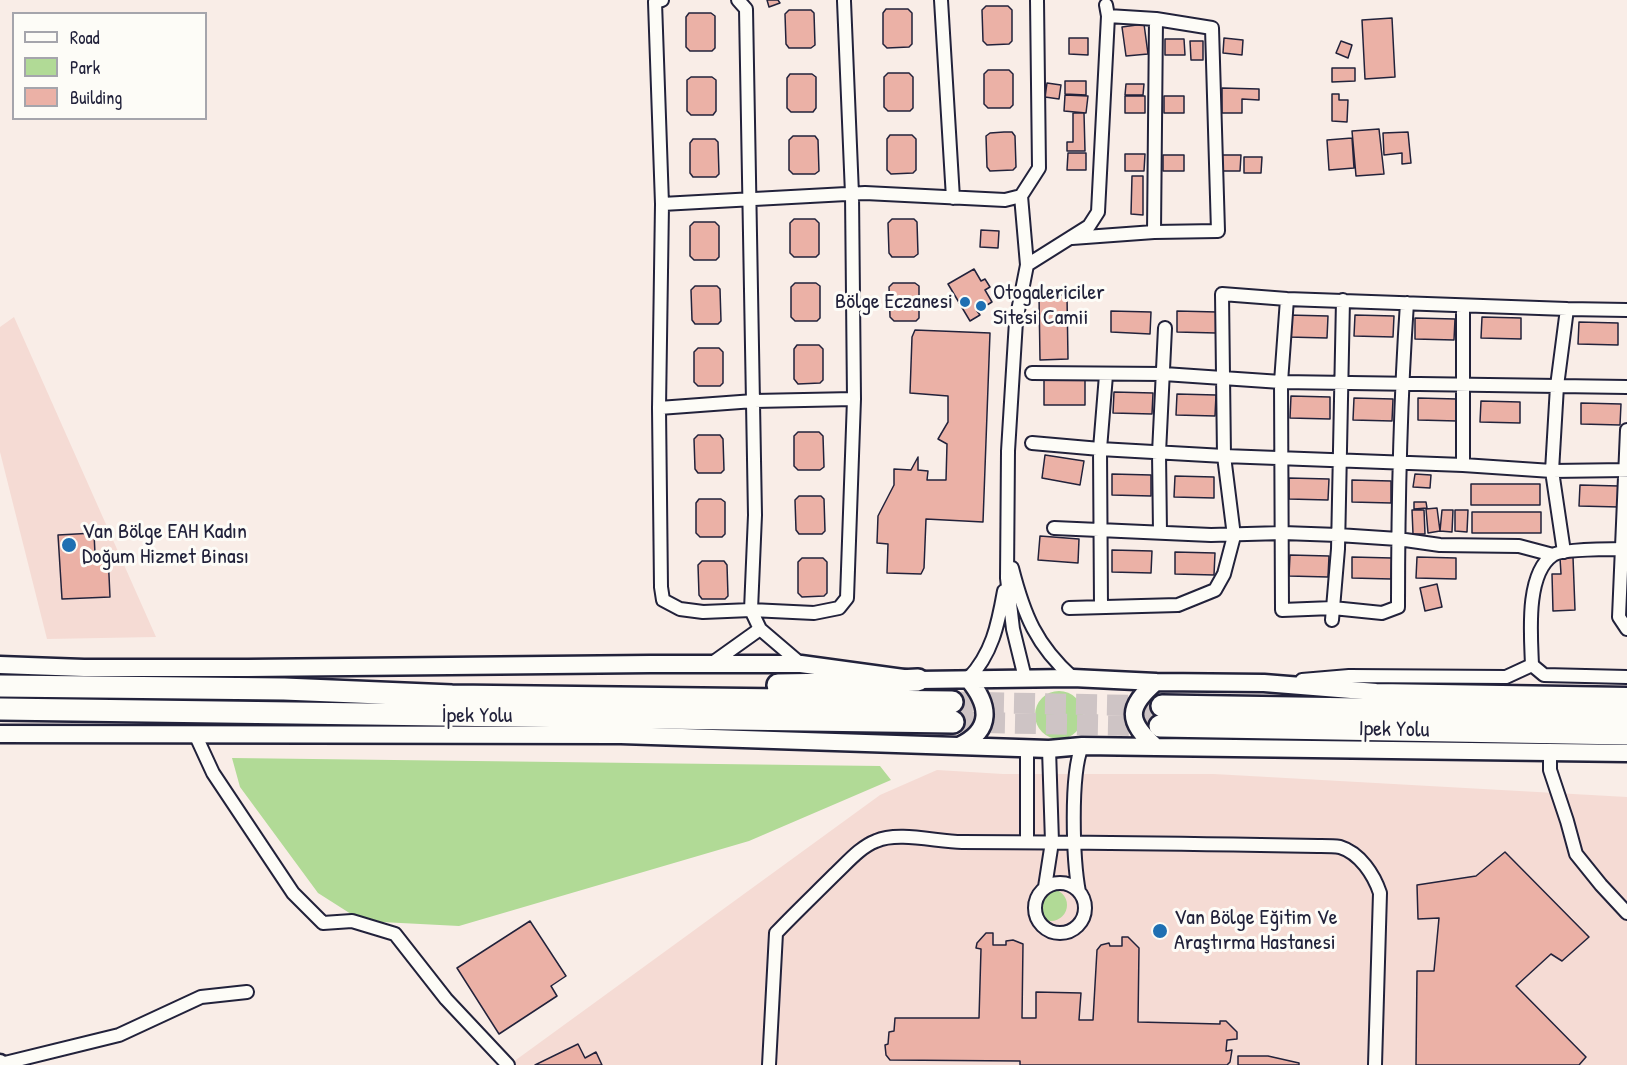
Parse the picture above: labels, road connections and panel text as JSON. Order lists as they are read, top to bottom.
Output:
{
  "streets": {
    "highway": ["İpek Yolu", "Ipek Yolu"]
  },
  "places": [
    "Bölge Eczanesi",
    "Otogalericiler Sitesi Camii",
    "Van Bölge EAH Kadın Doğum Hizmet Binası",
    "Van Bölge Eğitim Ve Araştırma Hastanesi"
  ],
  "legend": ["Road", "Park", "Building"]
}
